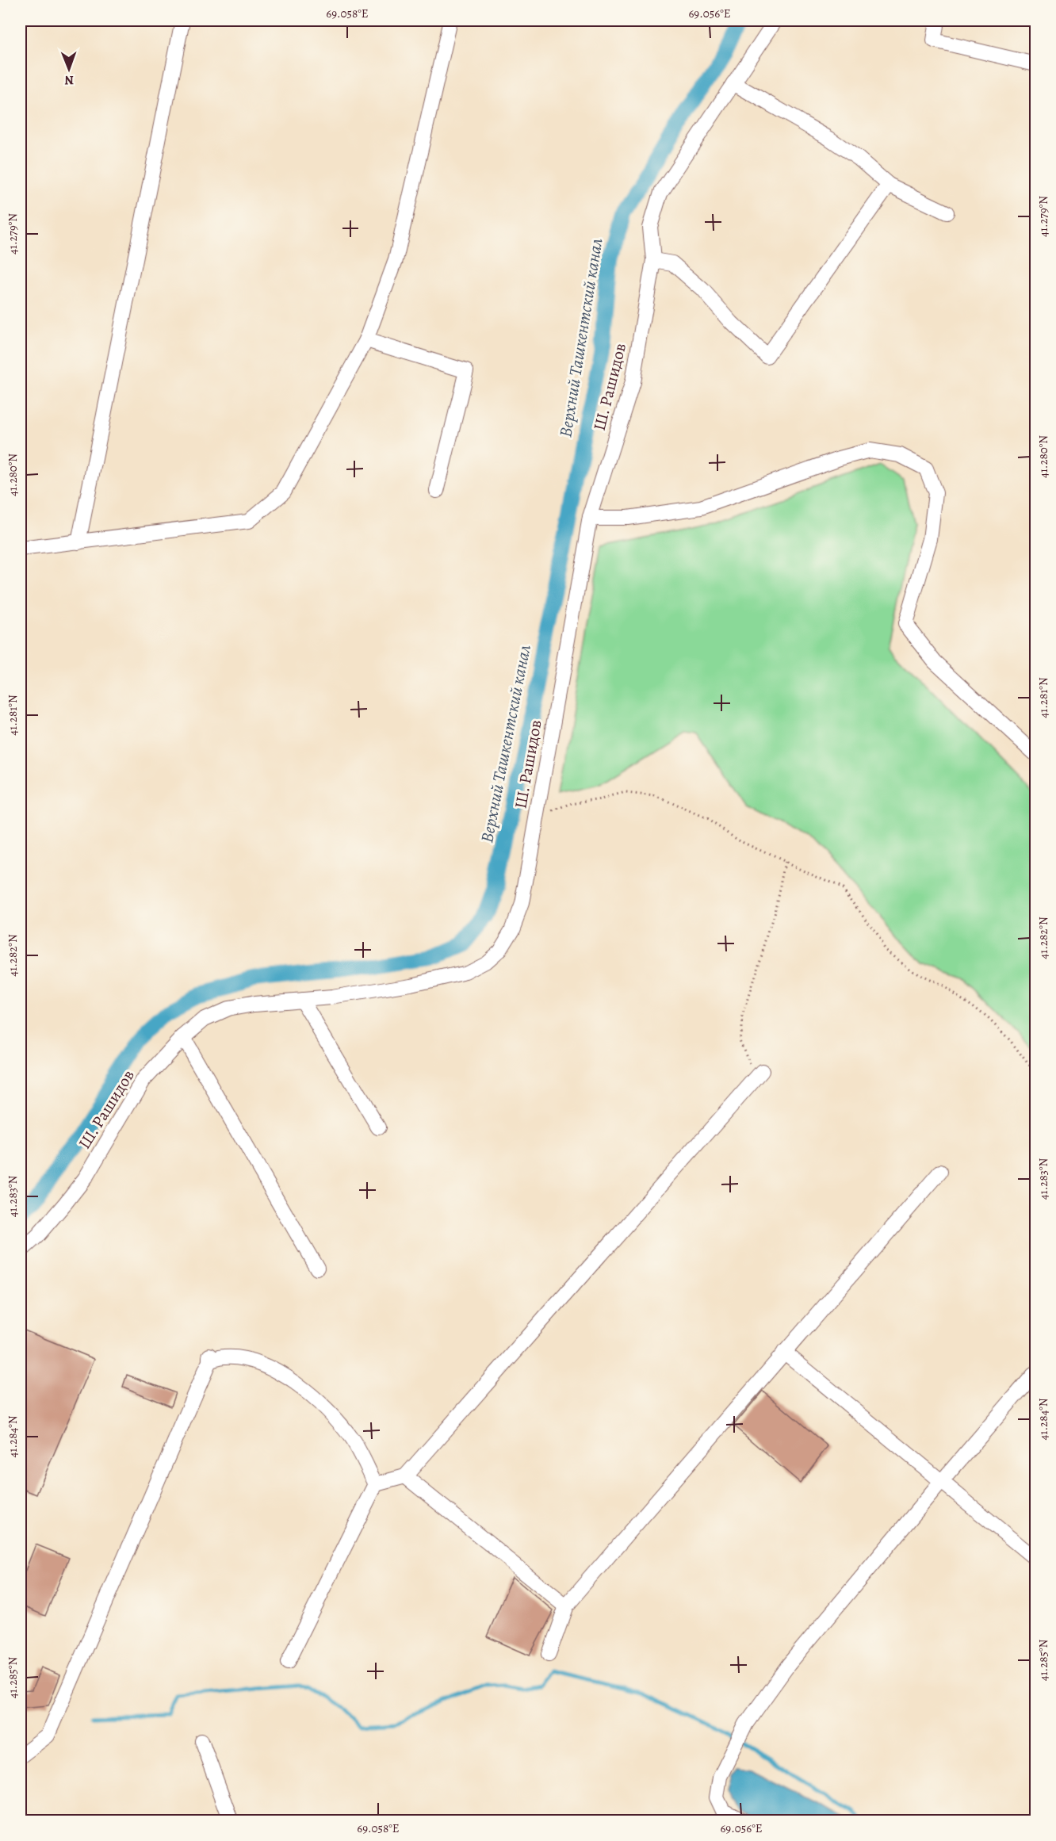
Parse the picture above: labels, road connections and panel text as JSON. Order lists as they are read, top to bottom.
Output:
{
  "streets": {
    "street": ["Ш. Рашидов"]
  },
  "water": ["Верхний Ташкентский канал"],
  "north": "bottom",
  "coordinates": [
    "69.058°E",
    "69.056°E",
    "41.279°N",
    "41.280°N",
    "41.281°N",
    "41.282°N",
    "41.283°N",
    "41.284°N",
    "41.285°N"
  ]
}
